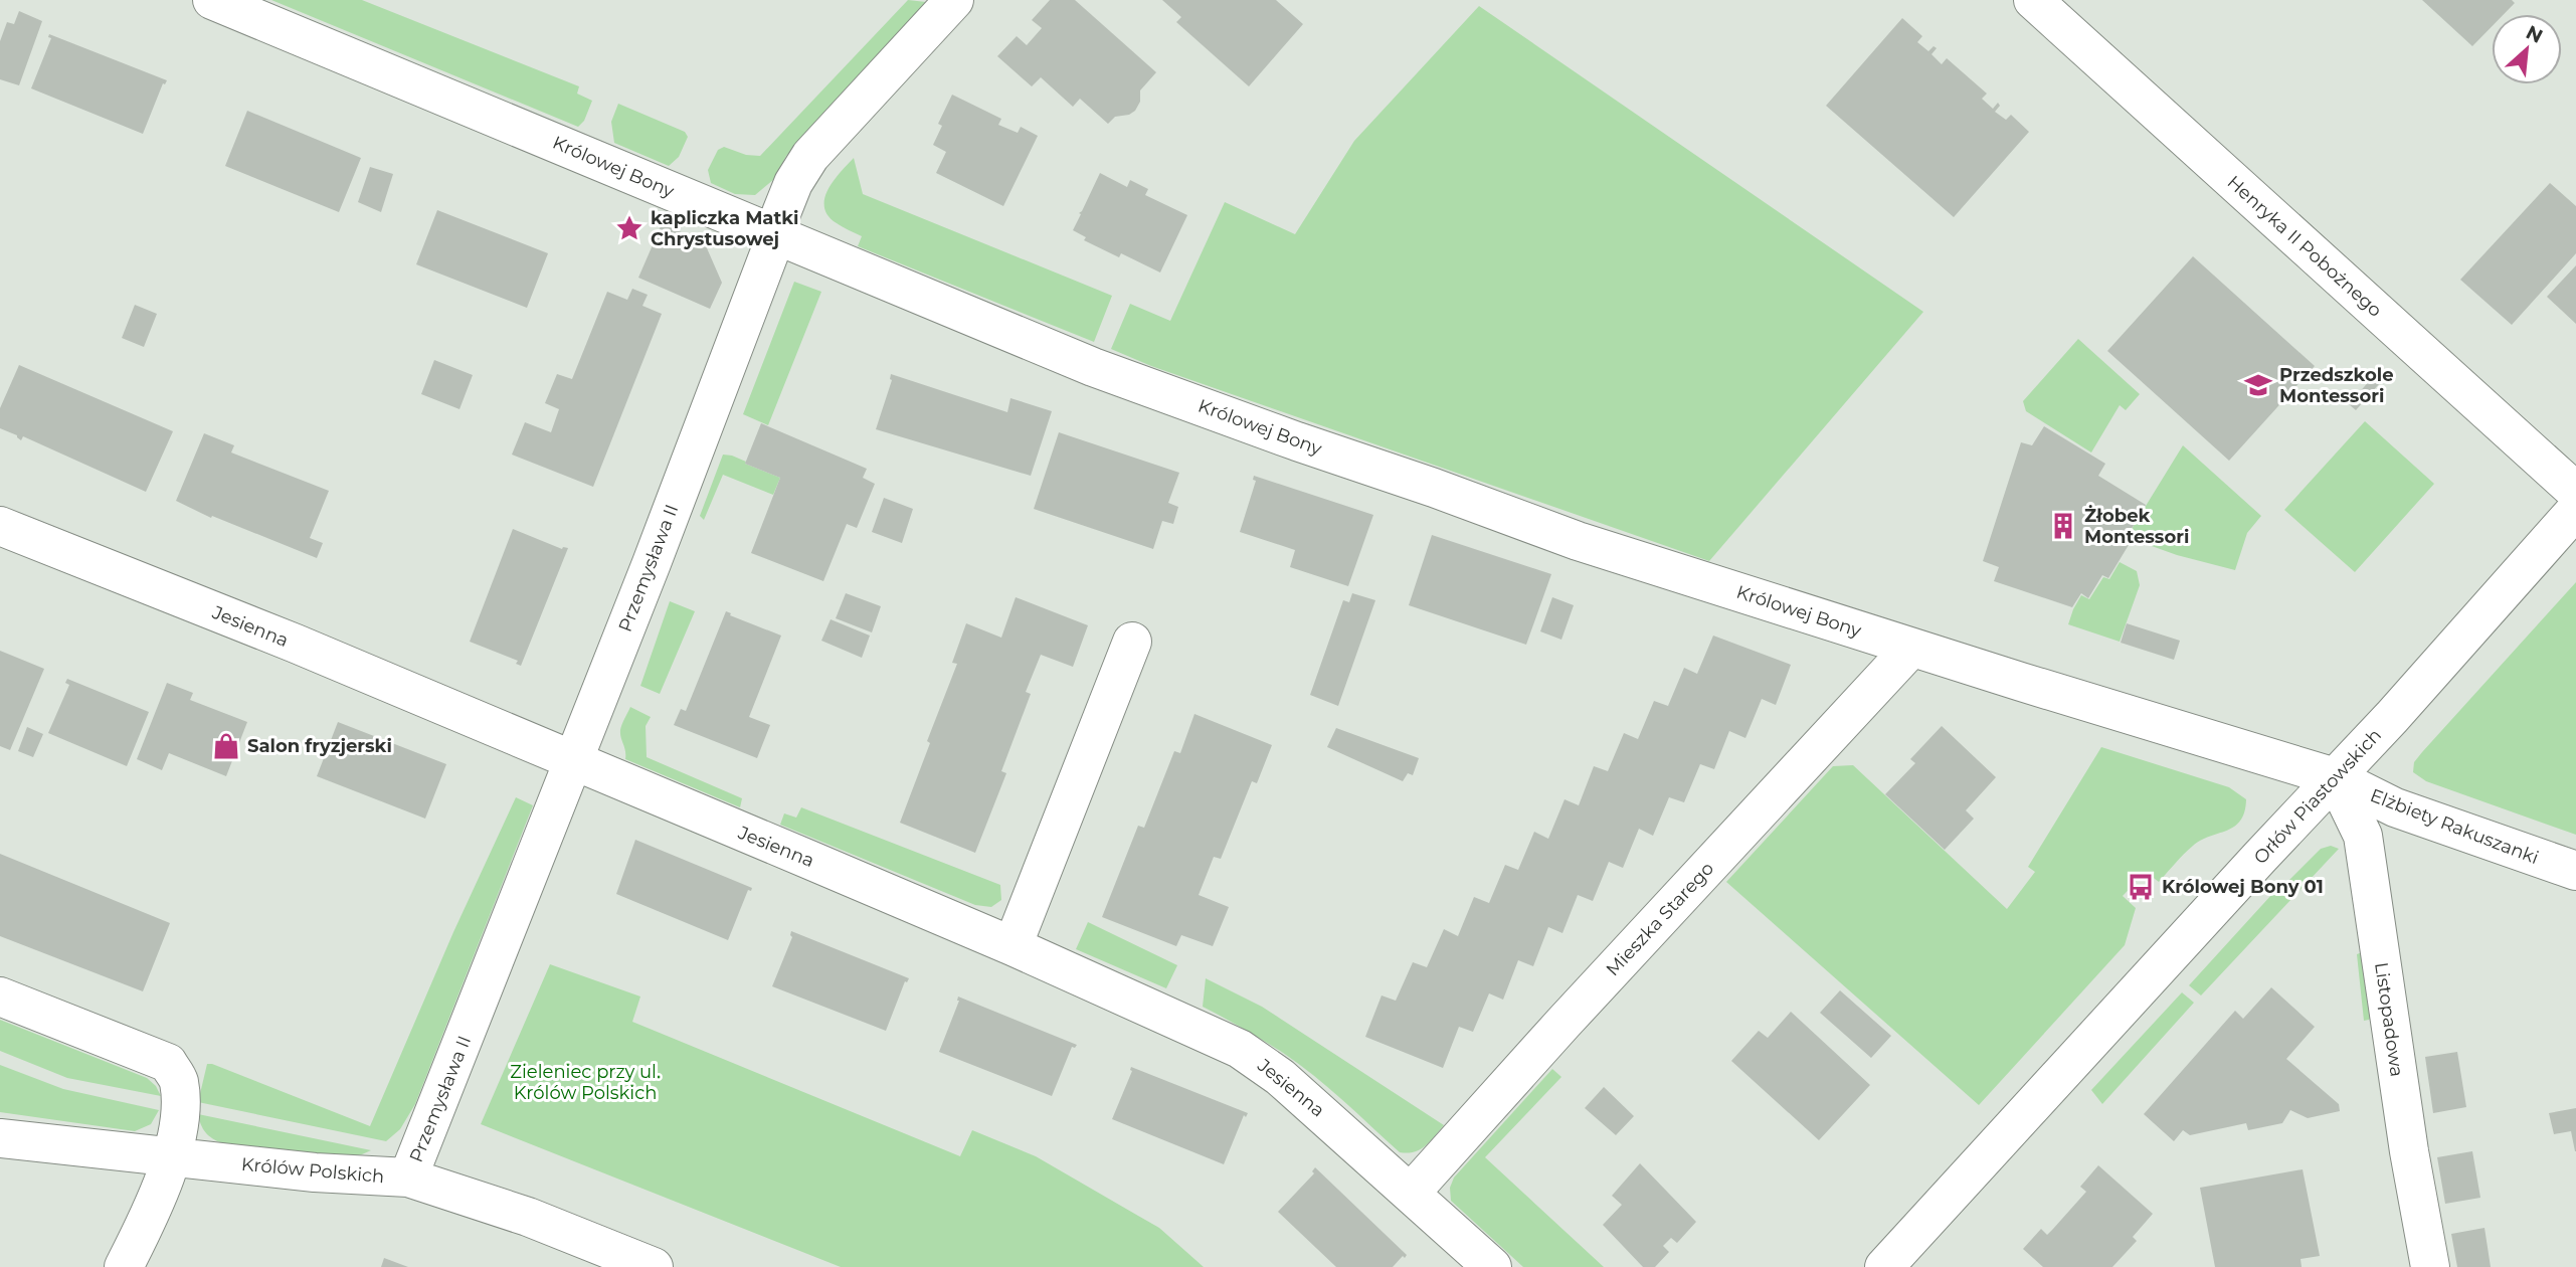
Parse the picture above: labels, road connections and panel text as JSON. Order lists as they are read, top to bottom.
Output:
{
  "streets": {
    "street": [
      "Królowej Bony",
      "Henryka II Pobożnego",
      "Przemysława II",
      "Jesienna",
      "Orłów Piastowskich",
      "Elżbiety Rakuszanki",
      "Mieszka Starego",
      "Listopadowa",
      "Królów Polskich"
    ]
  },
  "crossings": [
    ["Królowej Bony", "Przemysława II"],
    ["Królowej Bony", "Orłów Piastowskich"],
    ["Królowej Bony", "Elżbiety Rakuszanki"],
    ["Królowej Bony", "Mieszka Starego"],
    ["Królowej Bony", "Listopadowa"],
    ["Przemysława II", "Jesienna"],
    ["Przemysława II", "Królów Polskich"],
    ["Jesienna", "Mieszka Starego"],
    ["Orłów Piastowskich", "Elżbiety Rakuszanki"],
    ["Orłów Piastowskich", "Listopadowa"],
    ["Elżbiety Rakuszanki", "Listopadowa"]
  ],
  "parks": ["Zieleniec przy ul. Królów Polskich"],
  "places": {
    "place": ["kapliczka Matki Chrystusowej"],
    "school or university": ["Przedszkole Montessori"],
    "building": ["Żłobek Montessori"],
    "shop": ["Salon fryzjerski"],
    "bus stop": ["Królowej Bony 01"]
  },
  "north": "top right"
}
